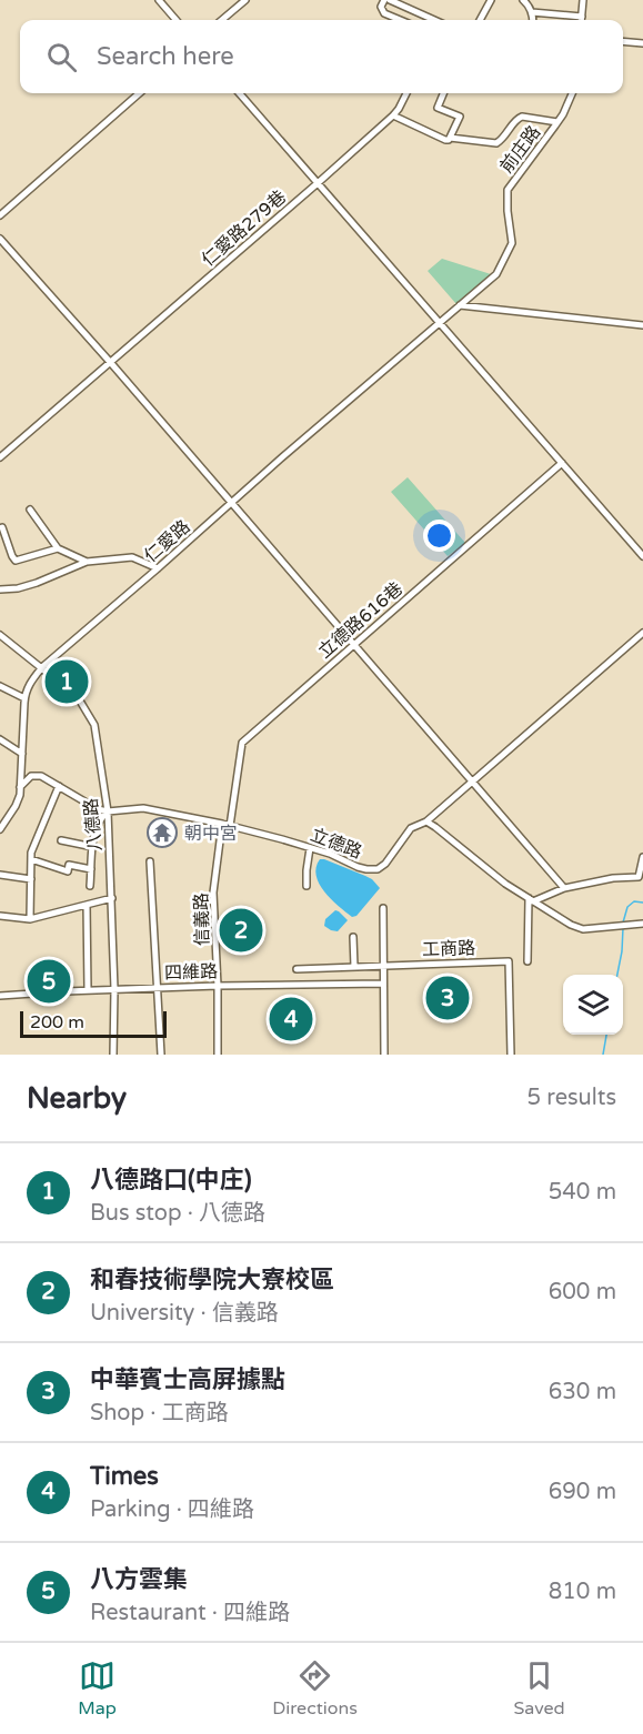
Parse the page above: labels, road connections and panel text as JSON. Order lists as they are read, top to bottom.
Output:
{
  "streets": {
    "street": [
      "前庄路",
      "仁愛路279巷",
      "仁愛路",
      "立德路616巷",
      "八德路",
      "立德路",
      "信義路",
      "工商路",
      "四維路"
    ]
  },
  "crossings": [
    ["前庄路", "仁愛路279巷"],
    ["前庄路", "仁愛路"],
    ["仁愛路", "八德路"],
    ["立德路616巷", "立德路"],
    ["八德路", "立德路"],
    ["八德路", "四維路"],
    ["立德路", "信義路"],
    ["信義路", "四維路"]
  ],
  "places": {
    "temple": ["朝中宮"]
  },
  "scale_bar": "200 m",
  "page": {
    "search": "Search here",
    "pins": [
      "1",
      "2",
      "5",
      "3",
      "4"
    ],
    "scale": "200 m",
    "heading": ["Nearby", "5 results"],
    "list": [
      {
        "mark": "1",
        "name": "八德路口(中庄)",
        "note": "Bus stop · 八德路",
        "value": "540 m"
      },
      {
        "mark": "2",
        "name": "和春技術學院大寮校區",
        "note": "University · 信義路",
        "value": "600 m"
      },
      {
        "mark": "3",
        "name": "中華賓士高屏據點",
        "note": "Shop · 工商路",
        "value": "630 m"
      },
      {
        "mark": "4",
        "name": "Times",
        "note": "Parking · 四維路",
        "value": "690 m"
      },
      {
        "mark": "5",
        "name": "八方雲集",
        "note": "Restaurant · 四維路",
        "value": "810 m"
      }
    ],
    "nav": ["Map", "Directions", "Saved"]
  }
}
